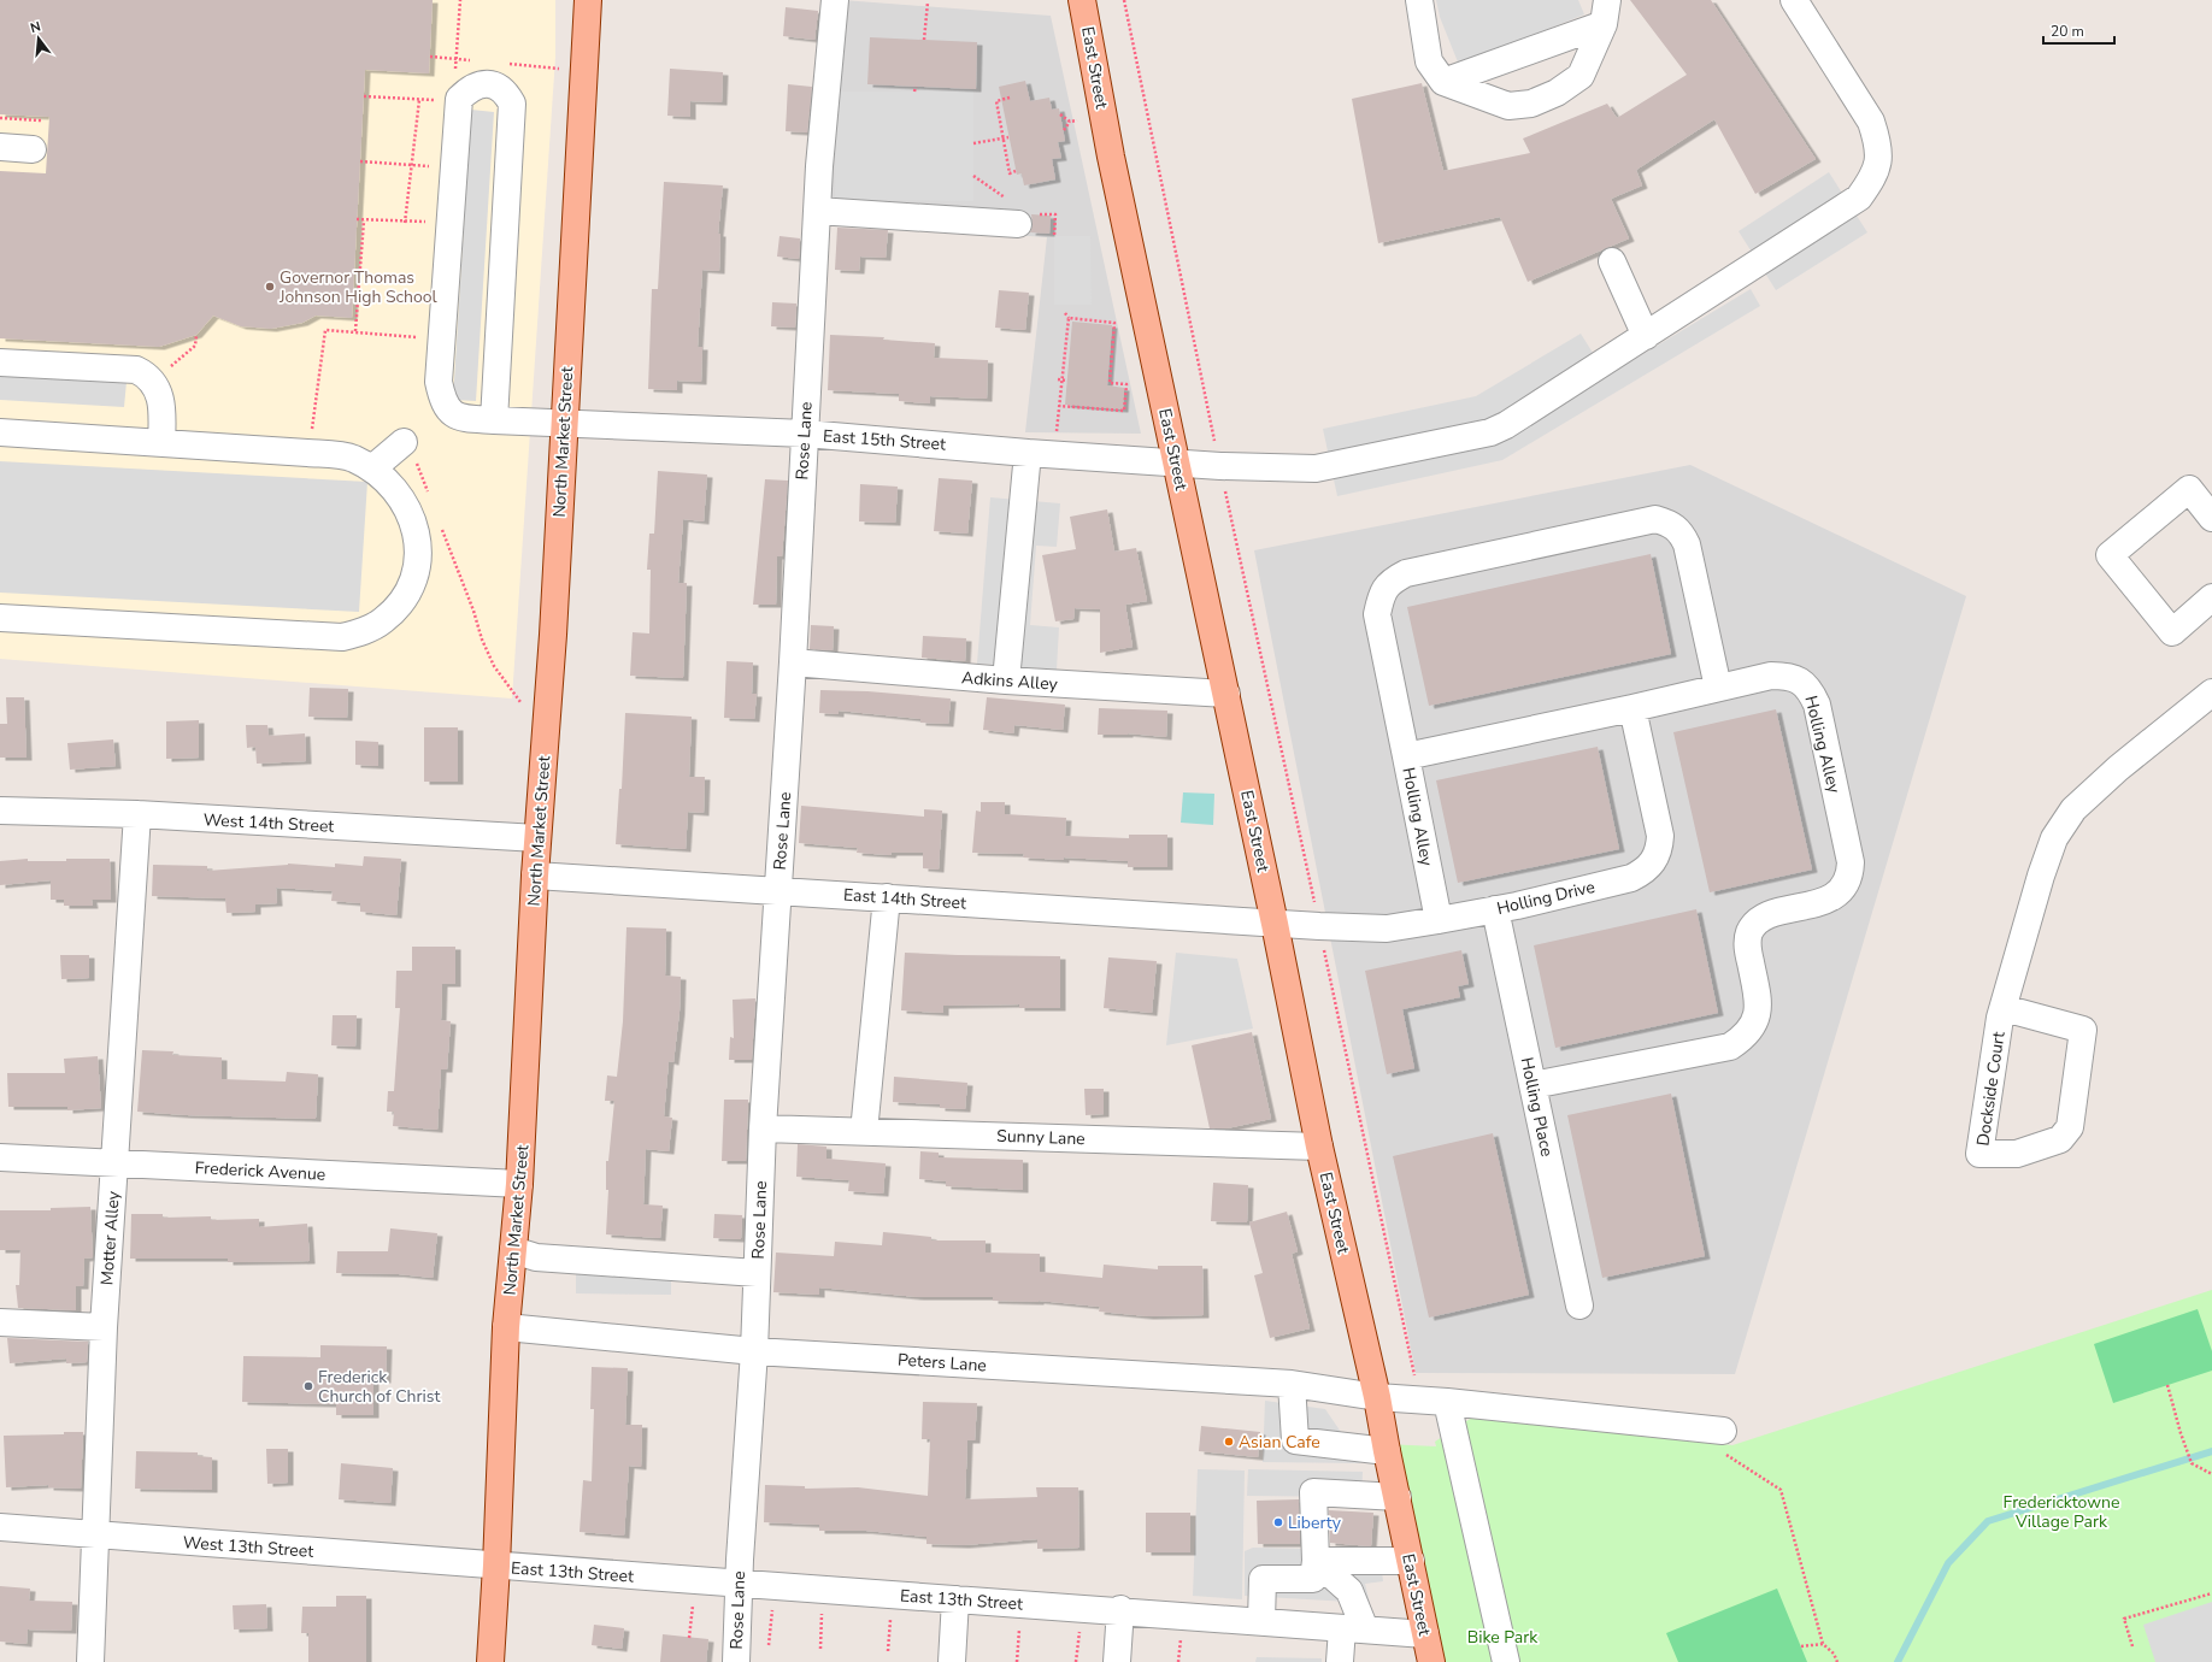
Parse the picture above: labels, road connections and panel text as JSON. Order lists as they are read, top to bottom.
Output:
{
  "streets": {
    "main road": ["East Street", "North Market Street"],
    "street": [
      "East 15th Street",
      "Rose Lane",
      "Adkins Alley",
      "Holling Alley",
      "West 14th Street",
      "Holling Drive",
      "East 14th Street",
      "Dockside Court",
      "Holling Place",
      "Sunny Lane",
      "Frederick Avenue",
      "Motter Alley",
      "Peters Lane",
      "West 13th Street",
      "East 13th Street"
    ]
  },
  "crossings": [
    ["East Street", "East 15th Street"],
    ["East Street", "Adkins Alley"],
    ["East Street", "Holling Drive"],
    ["East Street", "East 14th Street"],
    ["East Street", "Sunny Lane"],
    ["East Street", "Peters Lane"],
    ["East Street", "East 13th Street"],
    ["East 15th Street", "Rose Lane"],
    ["East 15th Street", "North Market Street"],
    ["Rose Lane", "Adkins Alley"],
    ["Rose Lane", "East 14th Street"],
    ["Rose Lane", "Sunny Lane"],
    ["Rose Lane", "Peters Lane"],
    ["Rose Lane", "East 13th Street"],
    ["North Market Street", "West 14th Street"],
    ["North Market Street", "East 14th Street"],
    ["North Market Street", "Frederick Avenue"],
    ["North Market Street", "Peters Lane"],
    ["North Market Street", "West 13th Street"],
    ["North Market Street", "East 13th Street"],
    ["Holling Alley", "Holling Drive"],
    ["Holling Alley", "Holling Place"],
    ["West 14th Street", "Motter Alley"],
    ["Holling Drive", "East 14th Street"],
    ["Holling Drive", "Holling Place"],
    ["Frederick Avenue", "Motter Alley"],
    ["Motter Alley", "West 13th Street"],
    ["West 13th Street", "East 13th Street"]
  ],
  "parks": ["Fredericktowne Village Park", "Bike Park"],
  "places": [
    "Governor Thomas Johnson High School",
    "Frederick Church of Christ",
    "Asian Cafe",
    "Liberty"
  ],
  "scale_bar": "20 m",
  "north": "top"
}
